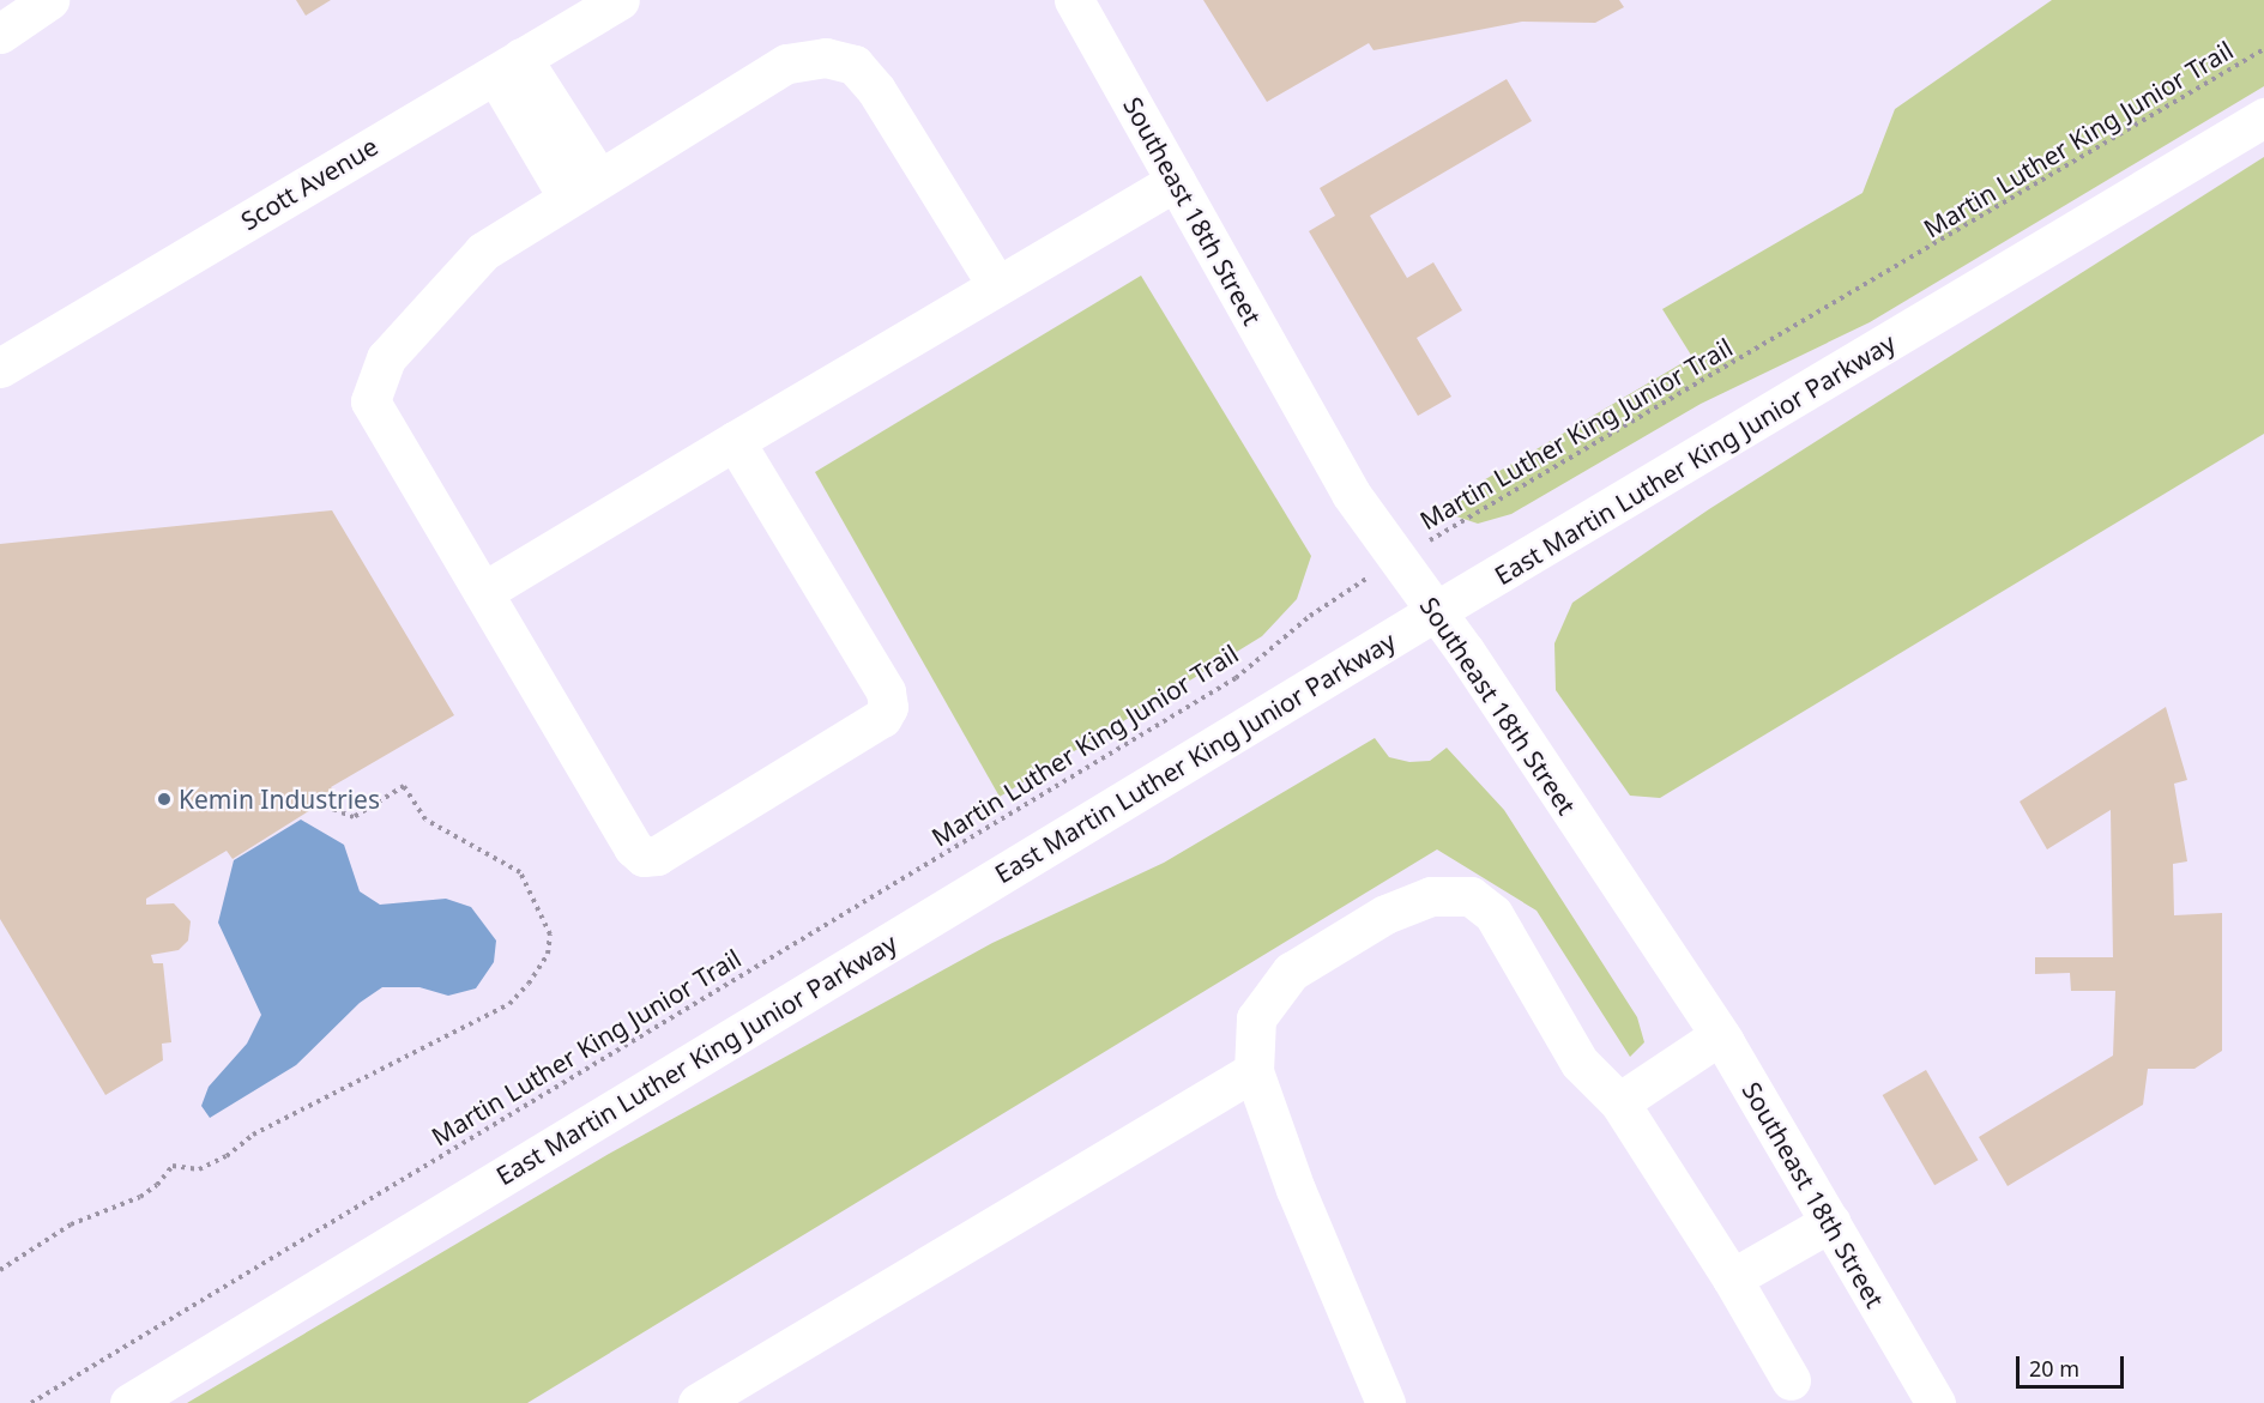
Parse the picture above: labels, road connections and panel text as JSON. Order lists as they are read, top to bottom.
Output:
{
  "streets": {
    "main road": ["Scott Avenue", "Southeast 18th Street", "East Martin Luther King Junior Parkway"],
    "path": ["Martin Luther King Junior Trail"]
  },
  "crossings": [
    ["Martin Luther King Junior Trail", "Southeast 18th Street"],
    ["Southeast 18th Street", "East Martin Luther King Junior Parkway"]
  ],
  "places": ["Kemin Industries"],
  "scale_bar": "20 m"
}
